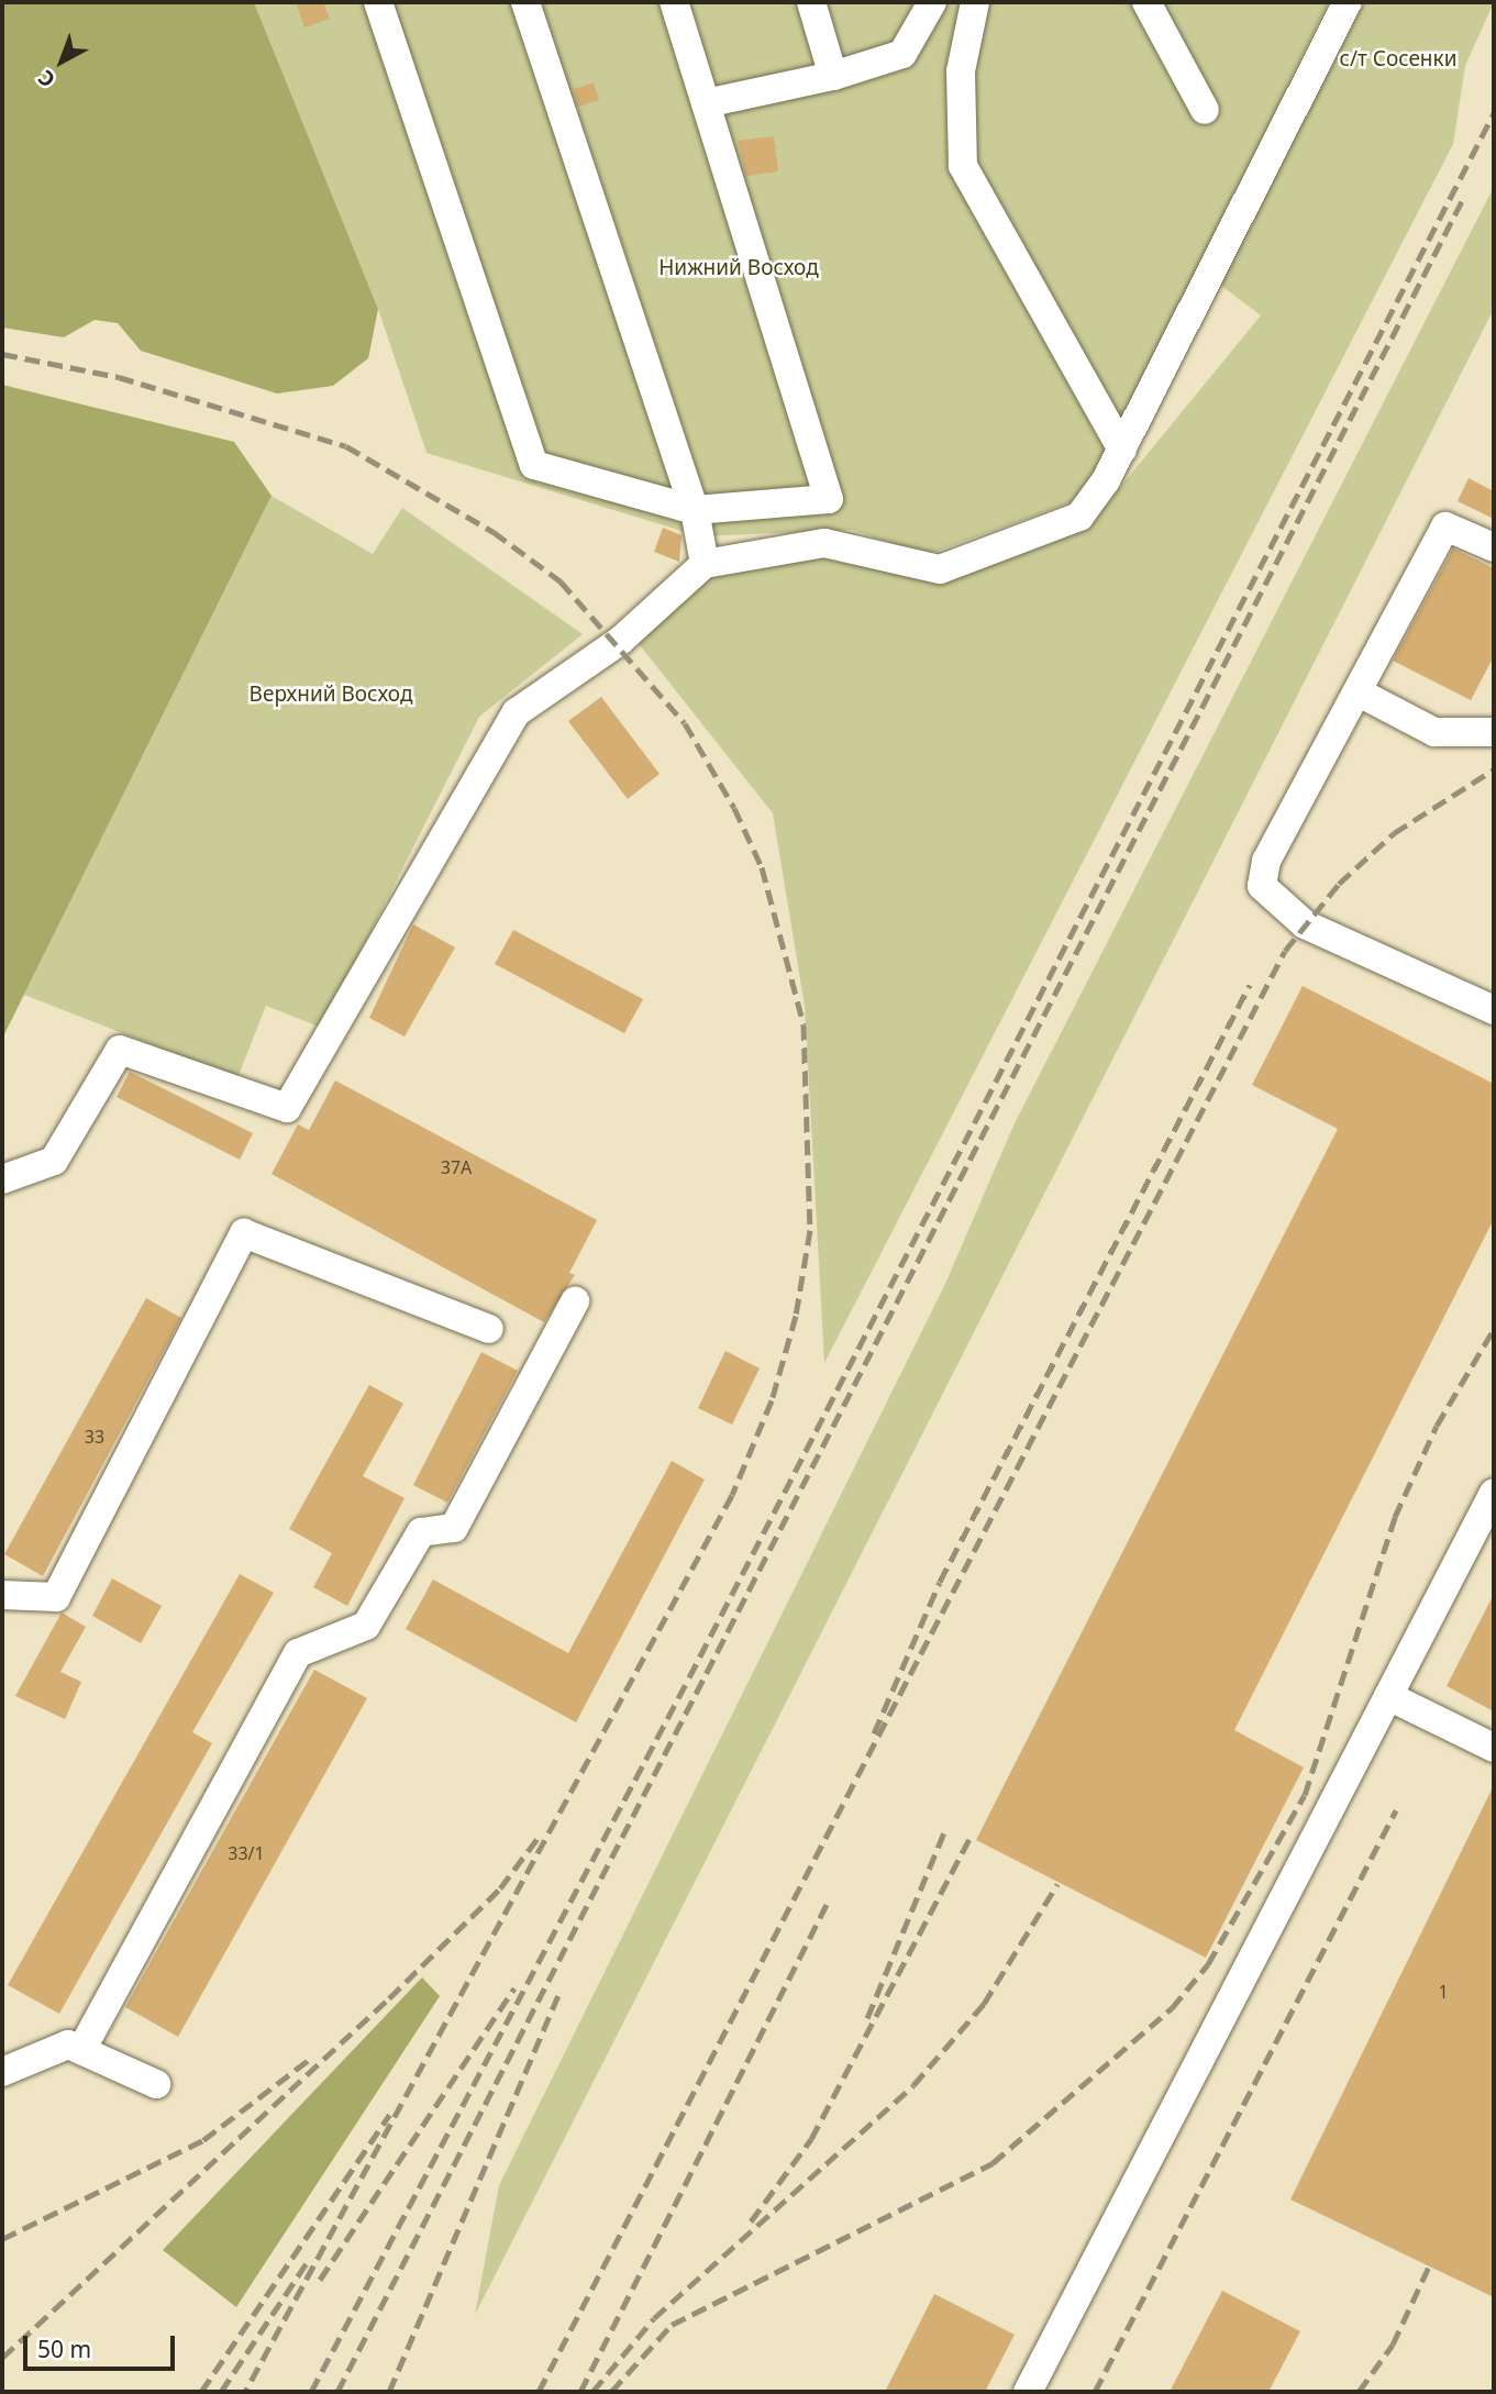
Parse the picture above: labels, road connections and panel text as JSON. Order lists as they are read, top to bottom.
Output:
{
  "parks": ["с/т Сосенки", "Нижний Восход", "Верхний Восход"],
  "house_numbers": [
    "37А",
    "33",
    "33/1",
    "1"
  ],
  "scale_bar": "50 m",
  "north": "bottom left"
}
